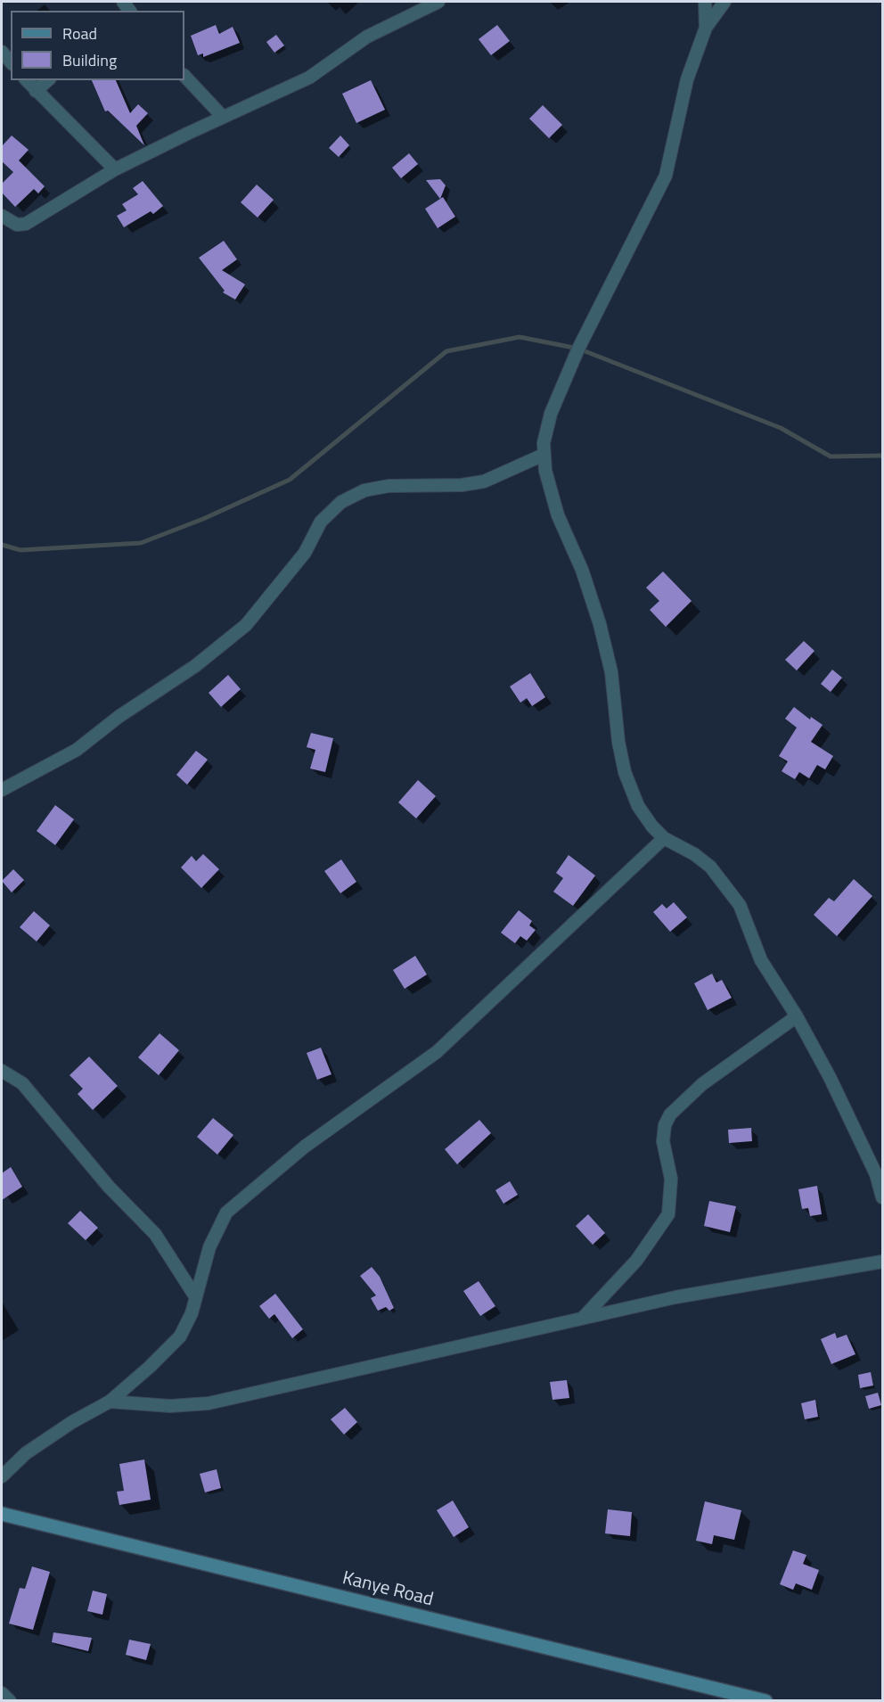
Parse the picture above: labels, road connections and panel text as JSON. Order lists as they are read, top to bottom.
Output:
{
  "streets": {
    "main road": ["Kanye Road"]
  },
  "legend": ["Road", "Building"]
}
